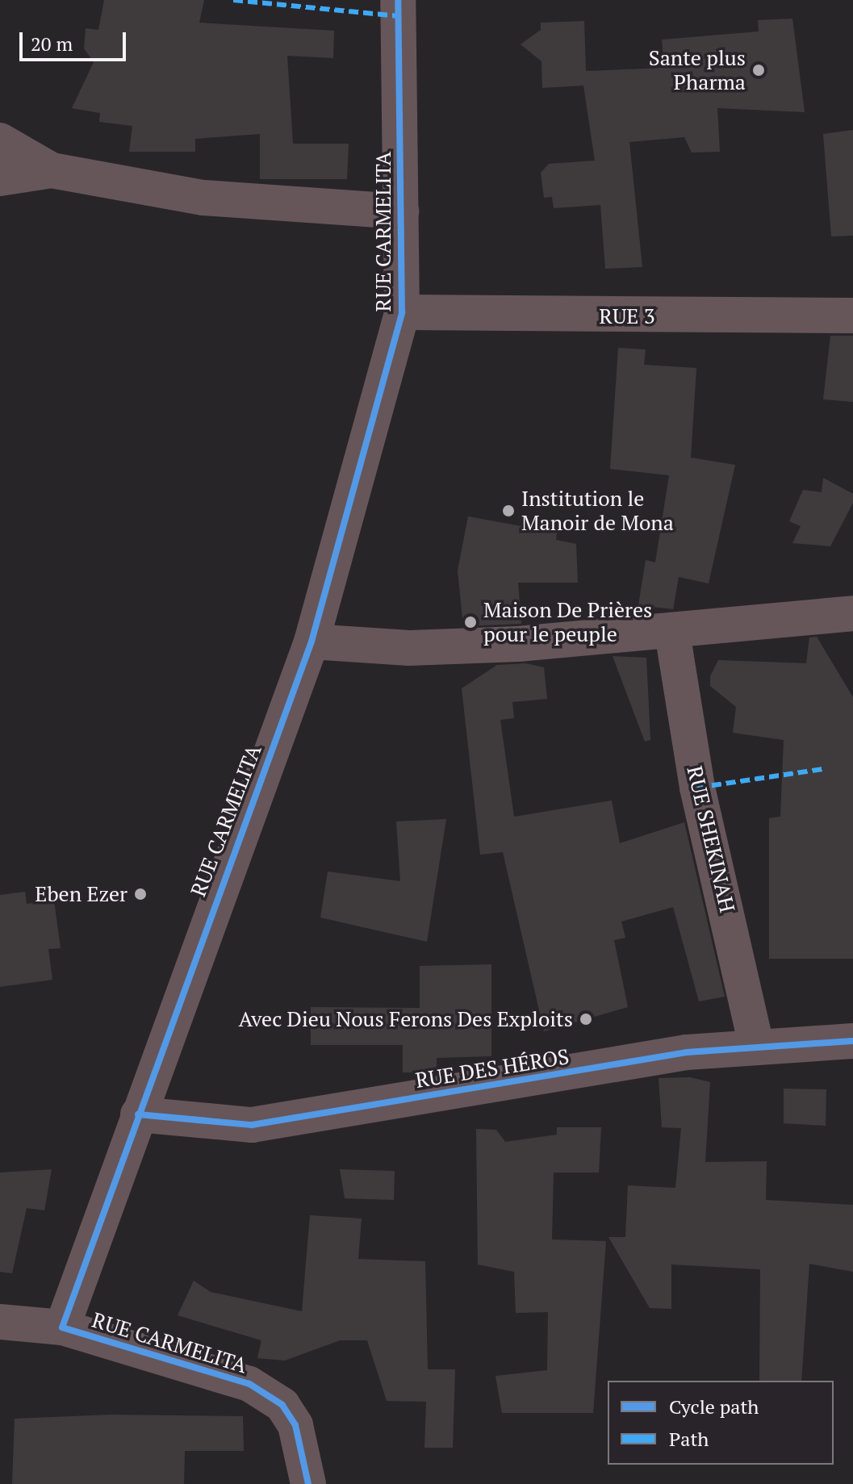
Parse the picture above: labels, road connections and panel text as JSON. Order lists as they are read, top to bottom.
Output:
{
  "streets": {
    "street": [
      "RUE CARMELITA",
      "RUE 3",
      "RUE SHEKINAH",
      "RUE DES HÉROS"
    ]
  },
  "crossings": [
    ["RUE CARMELITA", "RUE 3"],
    ["RUE CARMELITA", "RUE DES HÉROS"],
    ["RUE SHEKINAH", "RUE DES HÉROS"]
  ],
  "places": [
    "Sante plus Pharma",
    "Institution le Manoir de Mona",
    "Maison De Prières pour le peuple",
    "Eben Ezer",
    "Avec Dieu Nous Ferons Des Exploits"
  ],
  "legend": ["Cycle path", "Path"],
  "scale_bar": "20 m"
}
